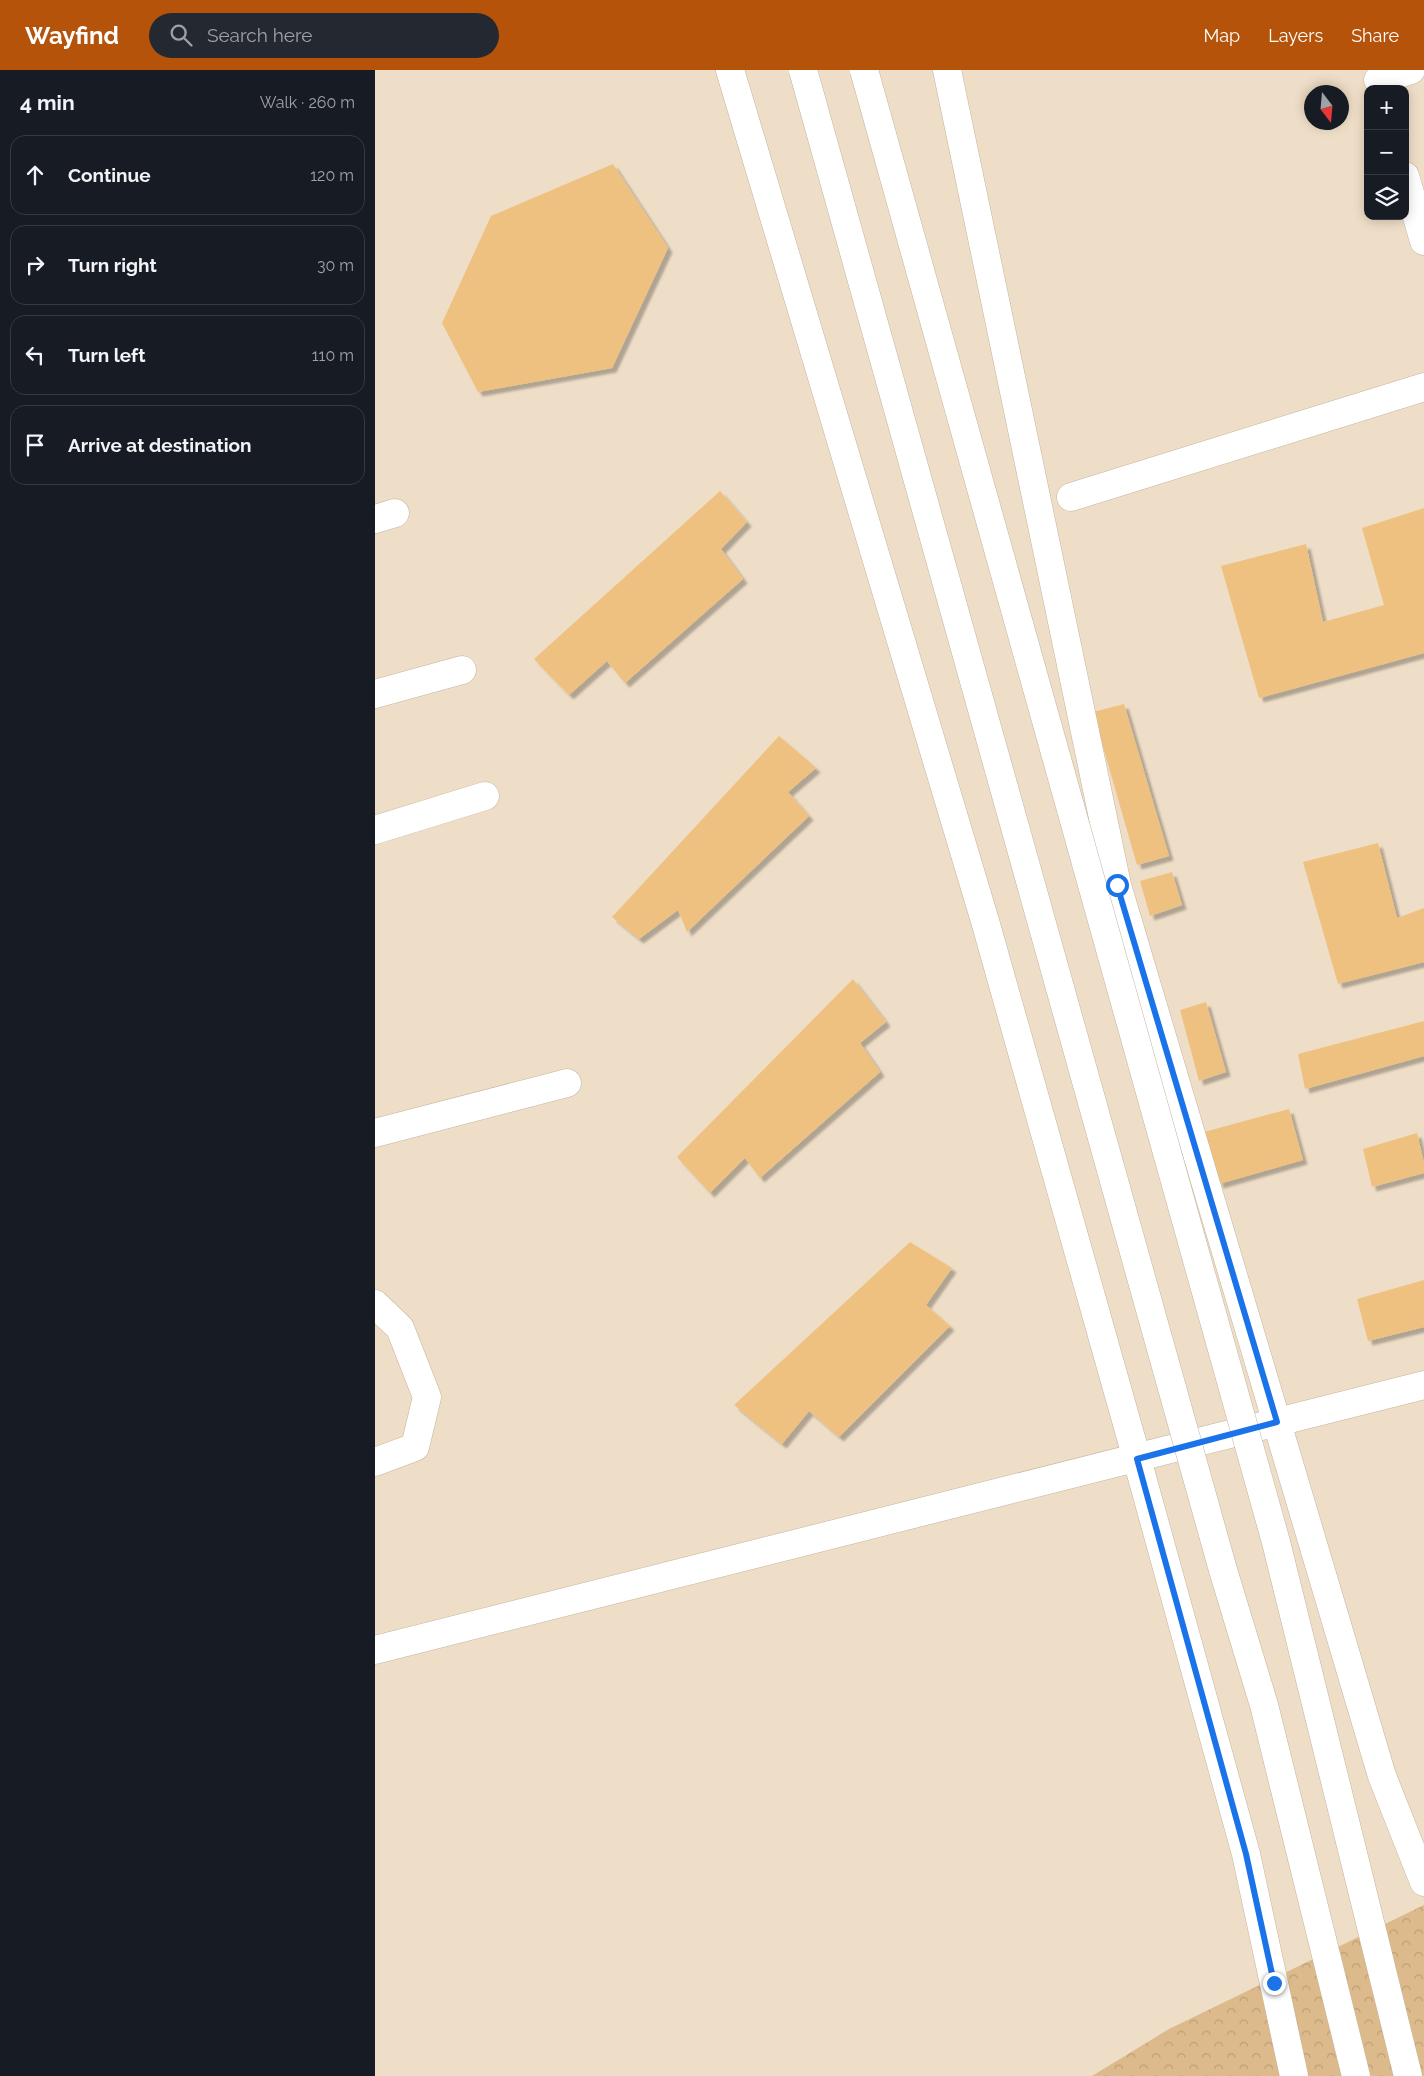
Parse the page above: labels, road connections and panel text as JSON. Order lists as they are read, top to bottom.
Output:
{
  "north": "bottom",
  "page": {
    "header": "Wayfind",
    "search": "Search here",
    "nav": ["Map", "Layers", "Share"],
    "heading": ["4 min", "Walk · 260 m"],
    "map_buttons": ["+", "−"],
    "list": [
      ["Continue", "120 m"],
      ["Turn right", "30 m"],
      ["Turn left", "110 m"],
      "Arrive at destination"
    ]
  }
}
